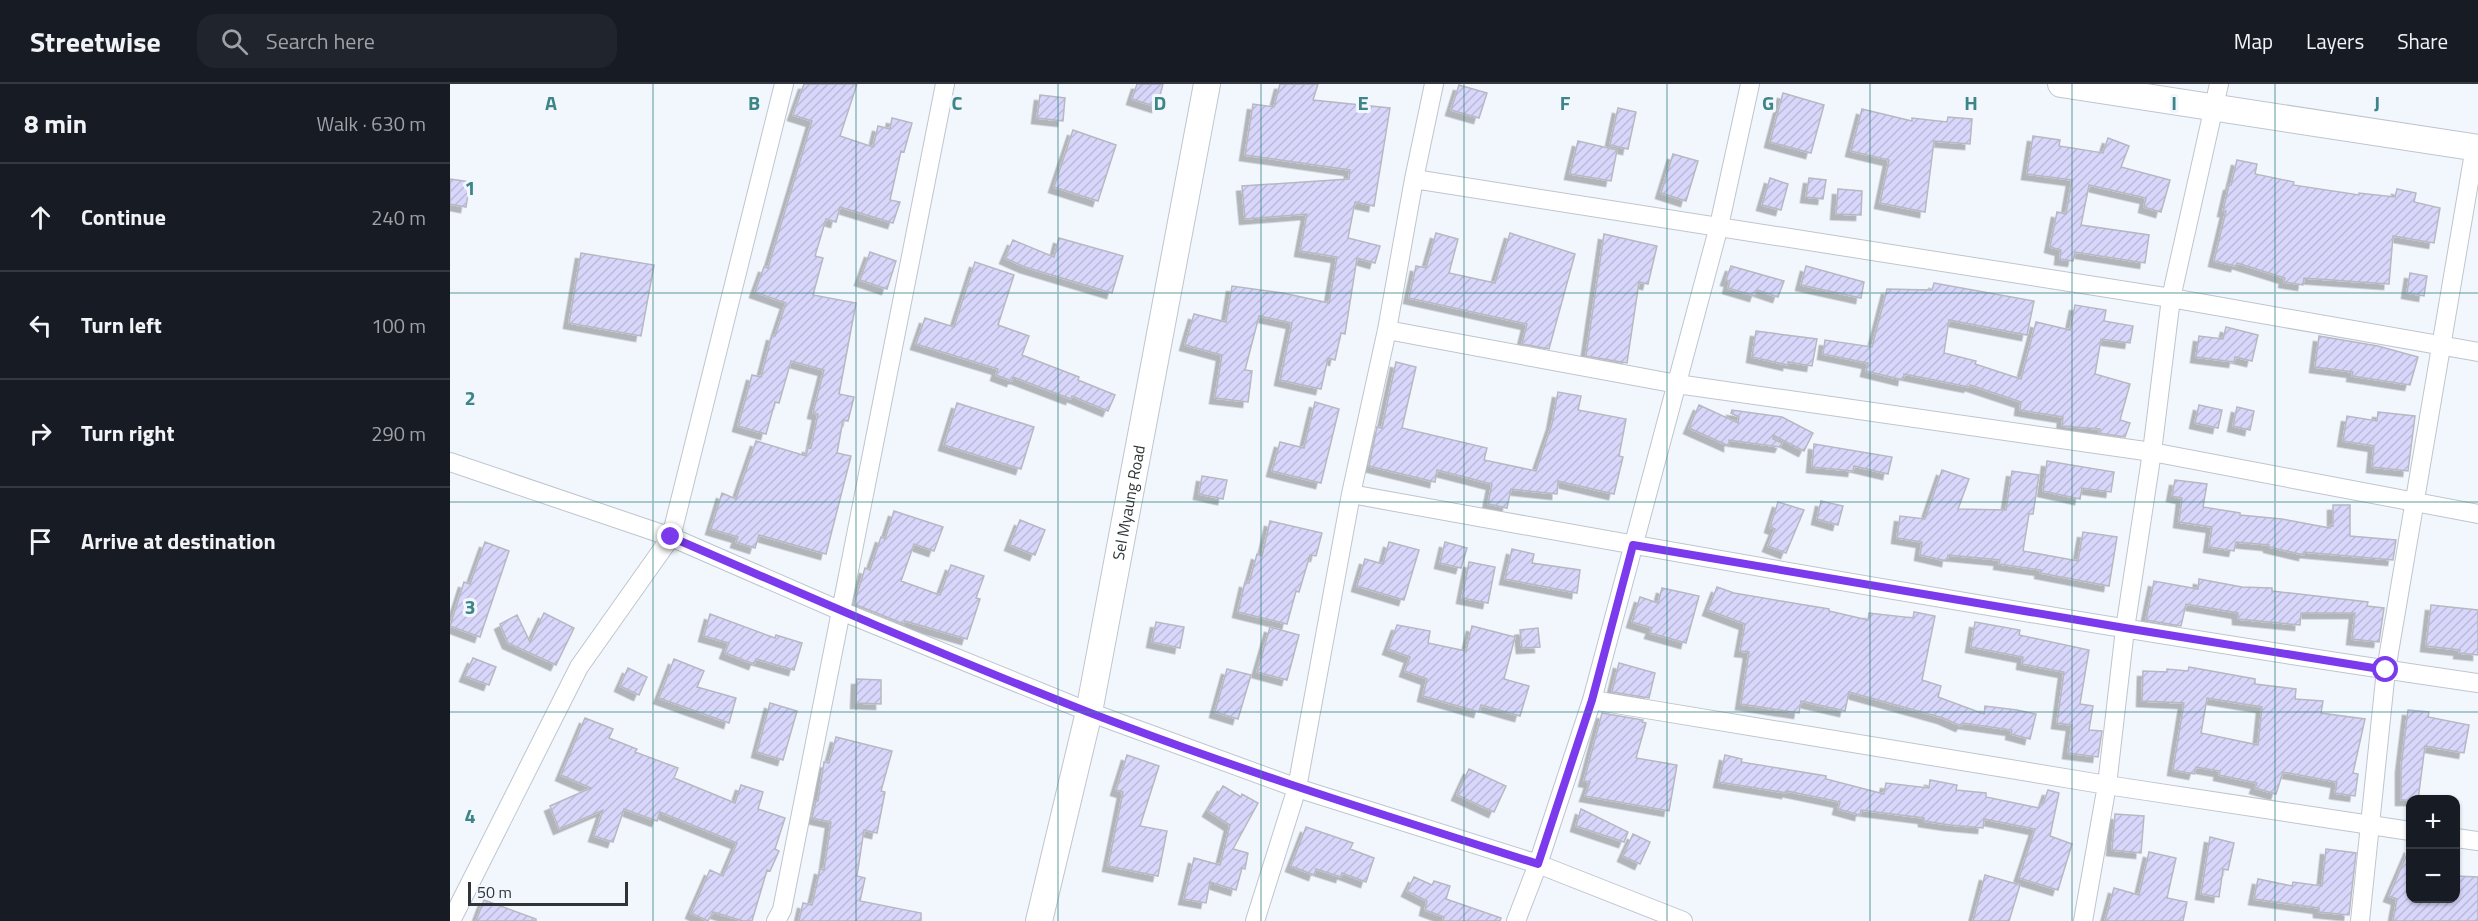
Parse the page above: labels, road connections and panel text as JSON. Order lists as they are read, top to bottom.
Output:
{
  "streets": {
    "main road": ["Sel Myaung Road"]
  },
  "scale_bar": "50 m",
  "page": {
    "header": "Streetwise",
    "search": "Search here",
    "nav": ["Map", "Layers", "Share"],
    "heading": ["8 min", "Walk · 630 m"],
    "list": [
      ["Continue", "240 m"],
      ["Turn left", "100 m"],
      ["Turn right", "290 m"],
      "Arrive at destination"
    ],
    "map_buttons": ["+", "−"],
    "scale": "50 m"
  },
  "grid": {
    "columns": [
      "A",
      "B",
      "C",
      "D",
      "E",
      "F",
      "G",
      "H",
      "I",
      "J"
    ],
    "rows": [
      "1",
      "2",
      "3",
      "4"
    ]
  }
}
